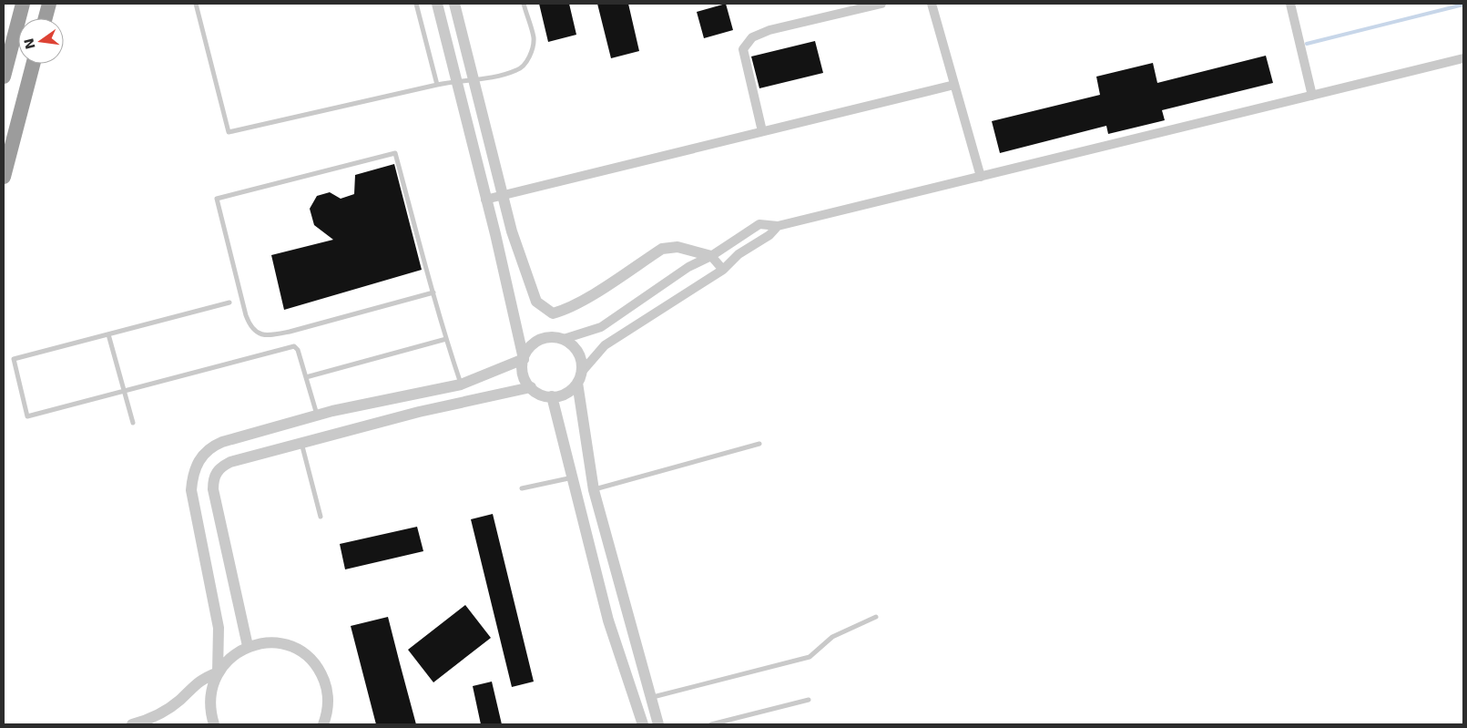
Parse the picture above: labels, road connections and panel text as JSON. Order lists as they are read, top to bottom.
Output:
{
  "north": "left"
}
